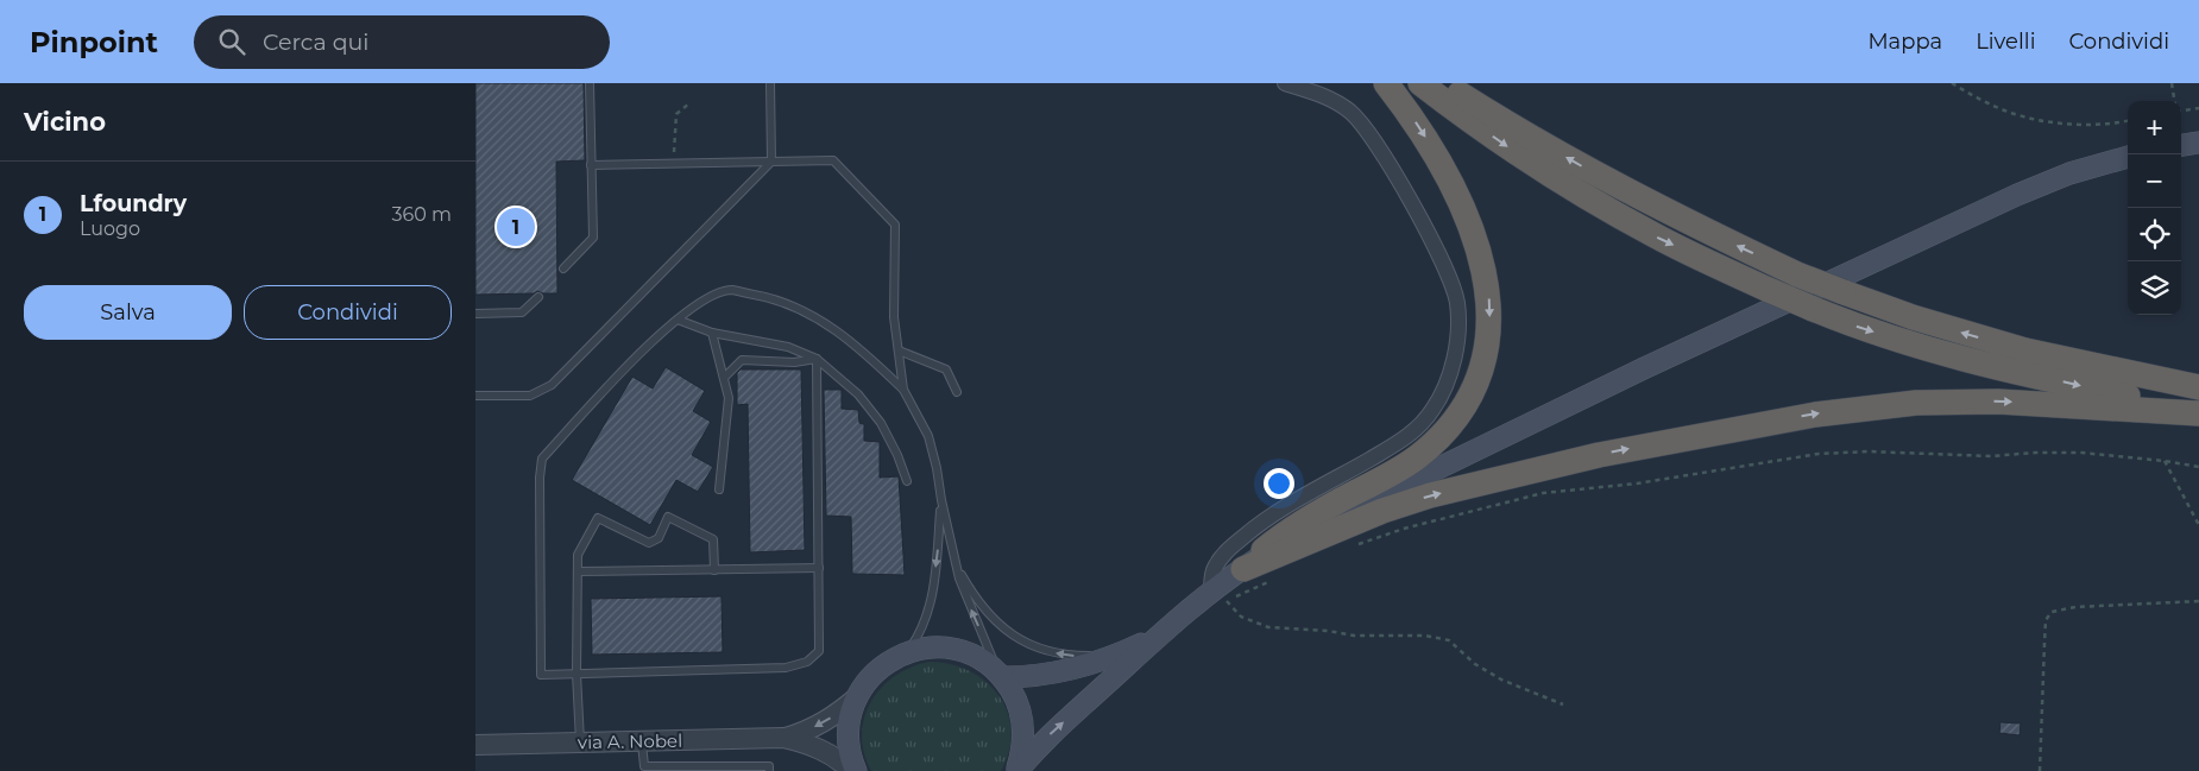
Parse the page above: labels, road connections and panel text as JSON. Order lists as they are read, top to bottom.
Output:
{
  "streets": {
    "street": ["via A. Nobel"]
  },
  "page": {
    "header": "Pinpoint",
    "search": "Cerca qui",
    "nav": ["Mappa", "Livelli", "Condividi"],
    "heading": "Vicino",
    "map_buttons": ["+", "−"],
    "list": [
      {
        "mark": "1",
        "name": "Lfoundry",
        "note": "Luogo",
        "value": "360 m"
      }
    ],
    "pins": "1",
    "buttons": ["Salva", "Condividi"]
  }
}
